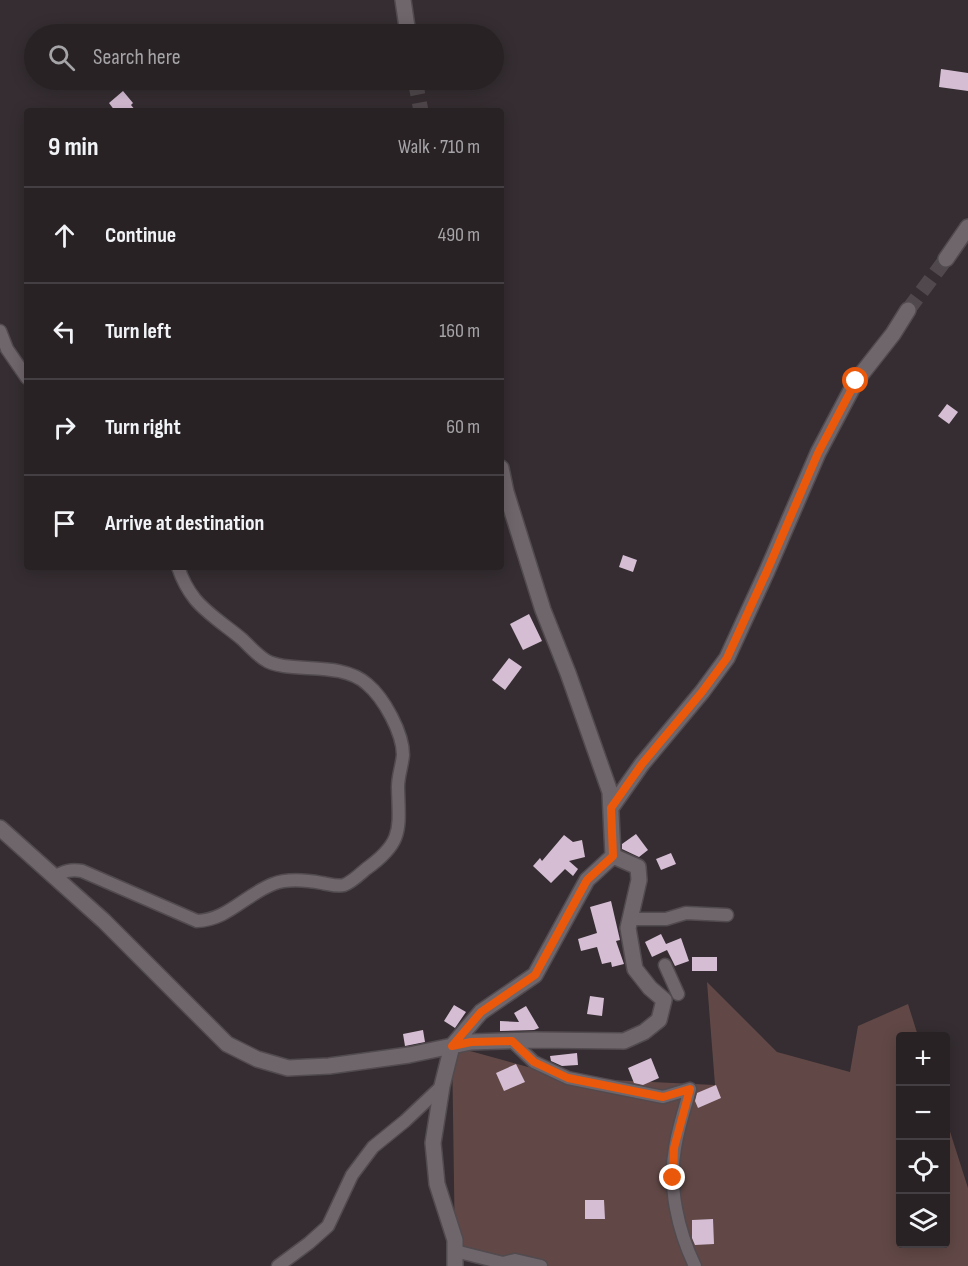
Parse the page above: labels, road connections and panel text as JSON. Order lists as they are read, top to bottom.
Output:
{
  "page": {
    "search": "Search here",
    "heading": ["9 min", "Walk · 710 m"],
    "list": [
      ["Continue", "490 m"],
      ["Turn left", "160 m"],
      ["Turn right", "60 m"],
      "Arrive at destination"
    ],
    "map_buttons": ["+", "−"]
  }
}
